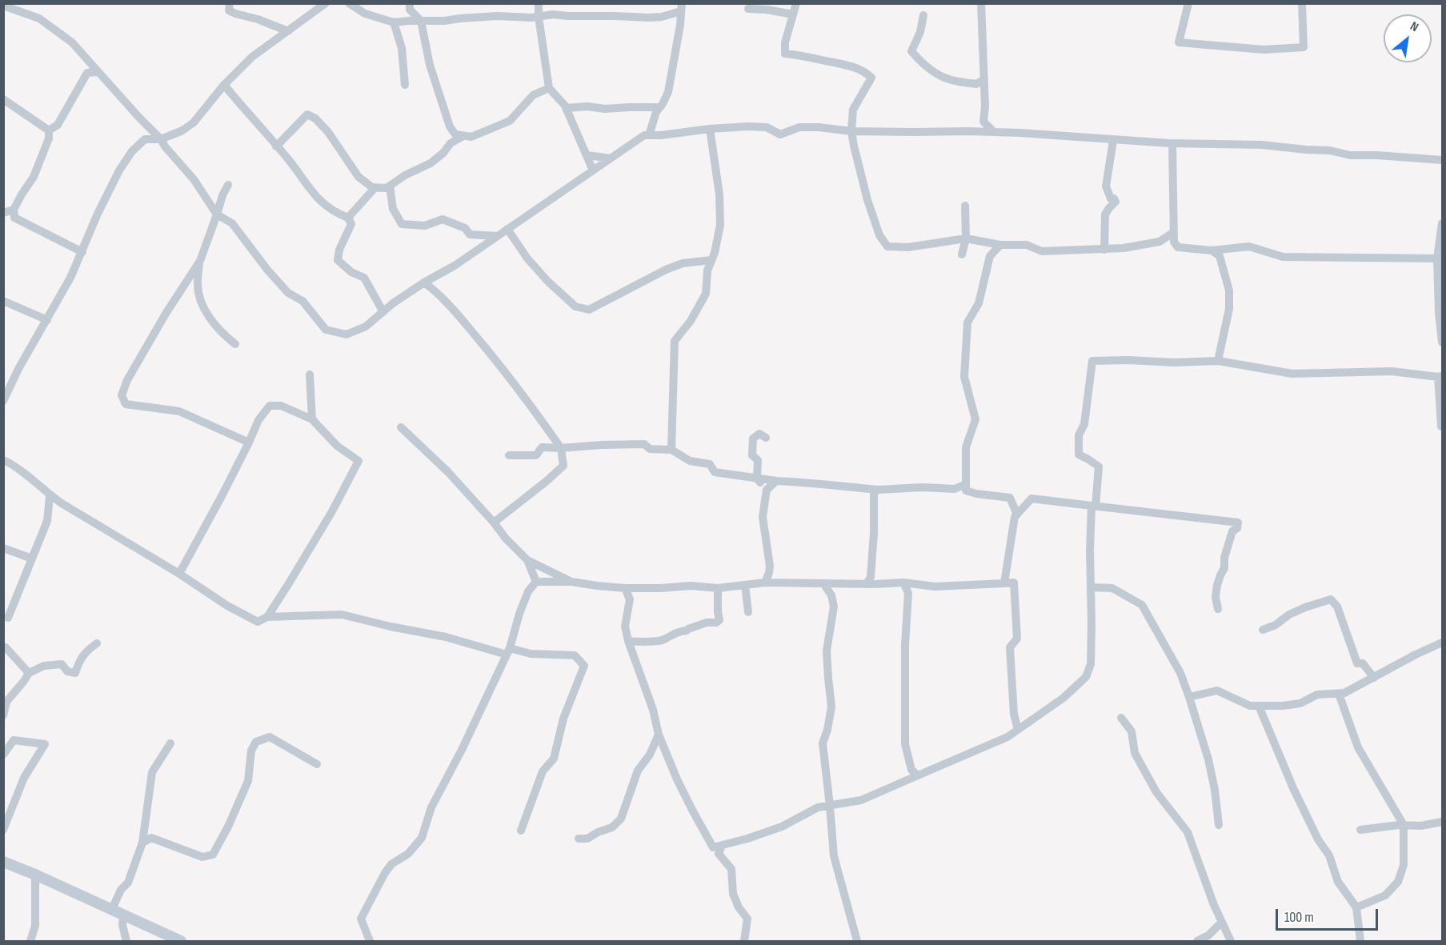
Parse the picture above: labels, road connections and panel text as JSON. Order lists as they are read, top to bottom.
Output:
{
  "scale_bar": "100 m",
  "north": "top right"
}
